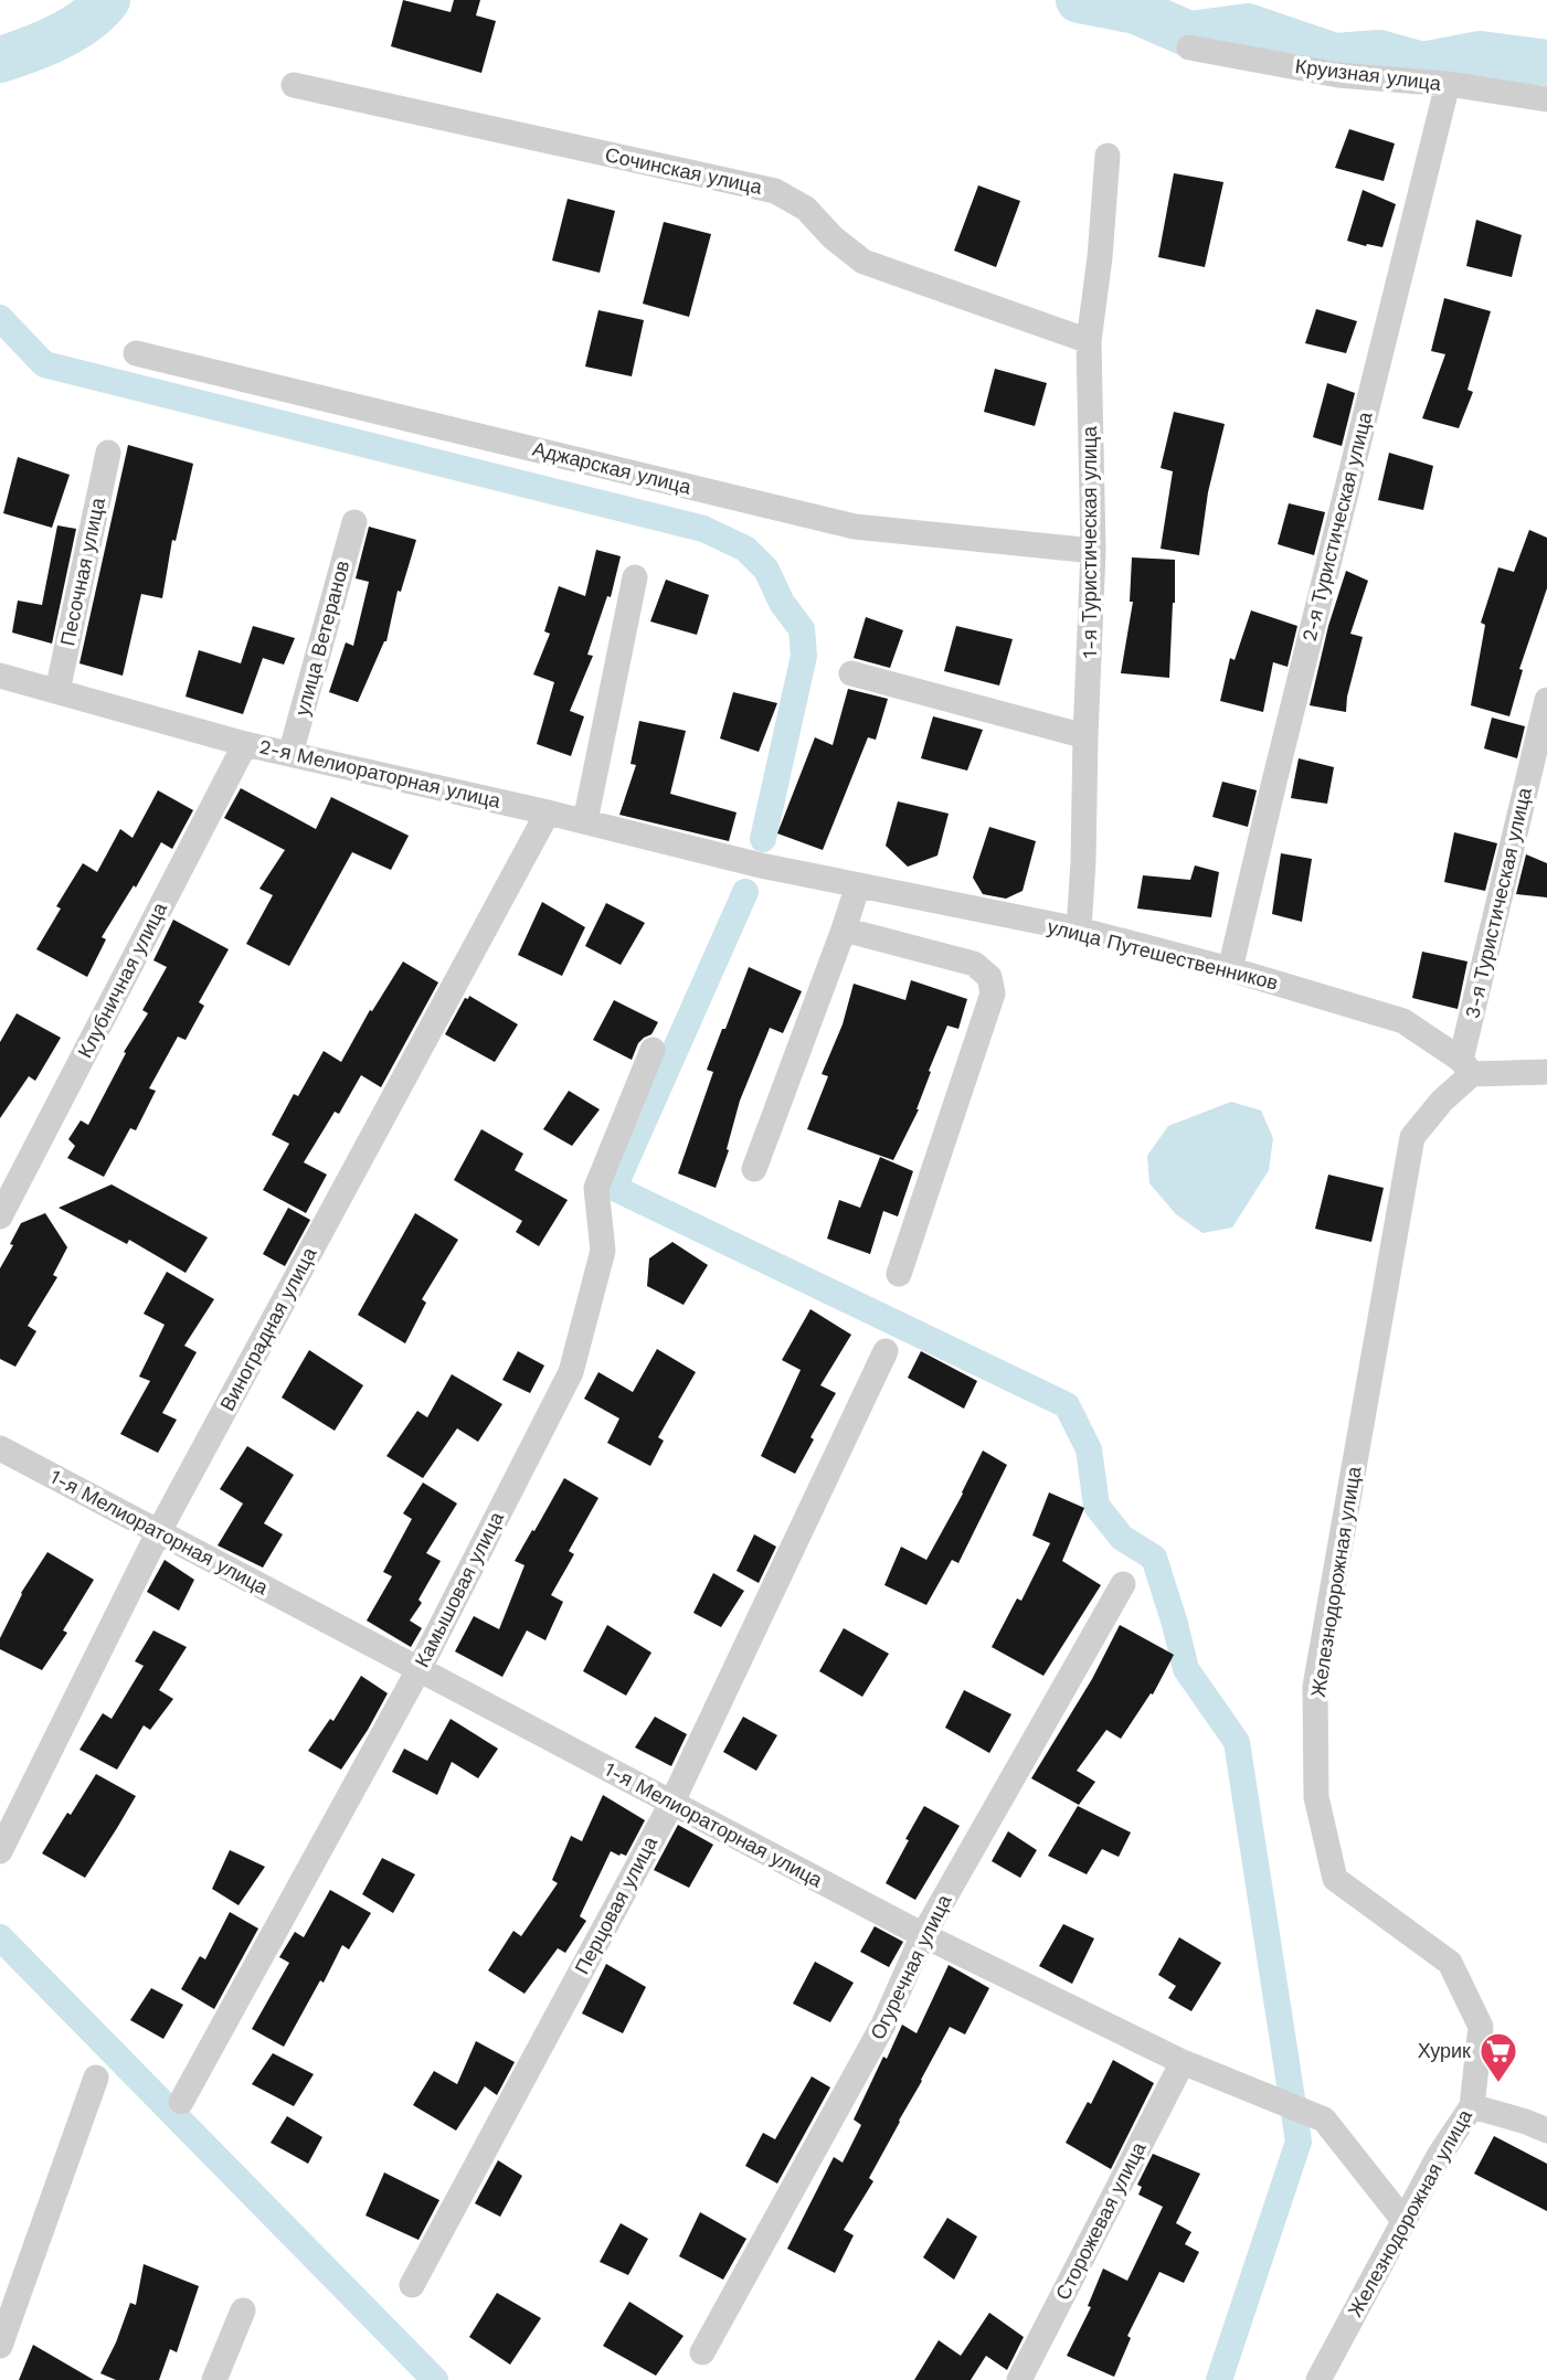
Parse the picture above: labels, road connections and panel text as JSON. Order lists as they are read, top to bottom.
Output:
{
  "streets": {
    "street": [
      "Круизная улица",
      "Сочинская улица",
      "Аджарская улица",
      "2-я Туристическая улица",
      "1-я Туристическая улица",
      "Песочная улица",
      "улица Ветеранов",
      "2-я Мелиораторная улица",
      "3-я Туристическая улица",
      "улица Путешественников",
      "Клубничная улица",
      "Виноградная улица",
      "1-я Мелиораторная улица",
      "Железнодорожная улица",
      "Камышовая улица",
      "Перцовая улица",
      "Огуречная улица",
      "Сторожевая улица"
    ]
  },
  "crossings": [
    ["Круизная улица", "2-я Туристическая улица"],
    ["Сочинская улица", "1-я Туристическая улица"],
    ["Аджарская улица", "1-я Туристическая улица"],
    ["2-я Туристическая улица", "улица Путешественников"],
    ["1-я Туристическая улица", "улица Путешественников"],
    ["Песочная улица", "2-я Мелиораторная улица"],
    ["улица Ветеранов", "2-я Мелиораторная улица"],
    ["2-я Мелиораторная улица", "улица Путешественников"],
    ["2-я Мелиораторная улица", "Клубничная улица"],
    ["2-я Мелиораторная улица", "Виноградная улица"],
    ["3-я Туристическая улица", "улица Путешественников"],
    ["3-я Туристическая улица", "Железнодорожная улица"],
    ["улица Путешественников", "Железнодорожная улица"],
    ["Виноградная улица", "1-я Мелиораторная улица"],
    ["1-я Мелиораторная улица", "Железнодорожная улица"],
    ["1-я Мелиораторная улица", "Камышовая улица"],
    ["1-я Мелиораторная улица", "Перцовая улица"],
    ["1-я Мелиораторная улица", "Огуречная улица"],
    ["1-я Мелиораторная улица", "Сторожевая улица"]
  ],
  "places": {
    "supermarket": ["Хурик"]
  }
}
